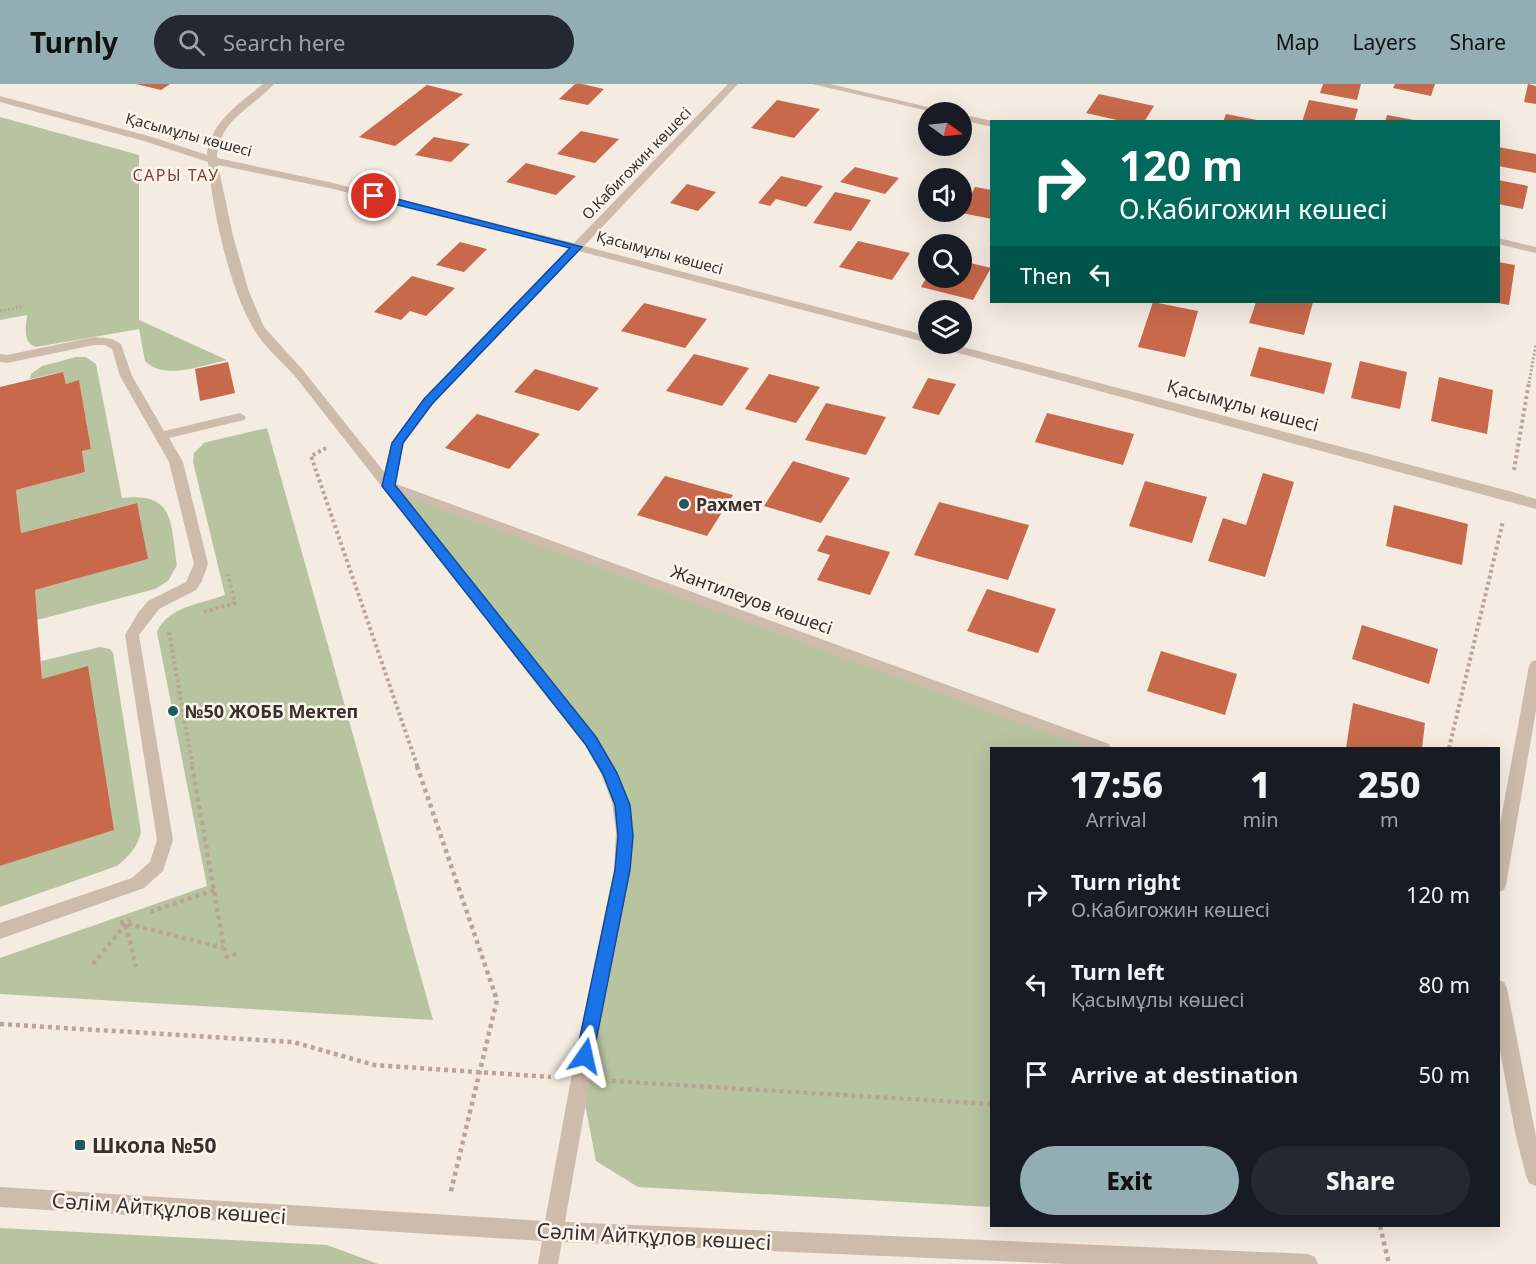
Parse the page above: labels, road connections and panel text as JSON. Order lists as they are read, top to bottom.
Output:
{
  "streets": {
    "street": [
      "Қасымұлы көшесі",
      "О.Кабигожин көшесі",
      "Жантилеуов көшесі",
      "Сәлім Айтқұлов көшесі"
    ]
  },
  "crossings": [
    ["Қасымұлы көшесі", "О.Кабигожин көшесі"],
    ["О.Кабигожин көшесі", "Жантилеуов көшесі"]
  ],
  "districts": ["САРЫ ТАУ"],
  "places": {
    "other": ["Рахмет", "№50 ЖОББ Мектеп"],
    "transit": ["Школа №50"]
  },
  "north": "right",
  "page": {
    "header": "Turnly",
    "search": "Search here",
    "nav": ["Map", "Layers", "Share"],
    "turn": ["120 m", "О.Кабигожин көшесі"],
    "then": "Then",
    "eta": [
      "17:56",
      "Arrival",
      "1",
      "min",
      "250",
      "m"
    ],
    "list": [
      {
        "name": "Turn right",
        "note": "О.Кабигожин көшесі",
        "value": "120 m"
      },
      {
        "name": "Turn left",
        "note": "Қасымұлы көшесі",
        "value": "80 m"
      },
      {
        "name": "Arrive at destination",
        "value": "50 m"
      }
    ],
    "buttons": ["Exit", "Share"]
  }
}
